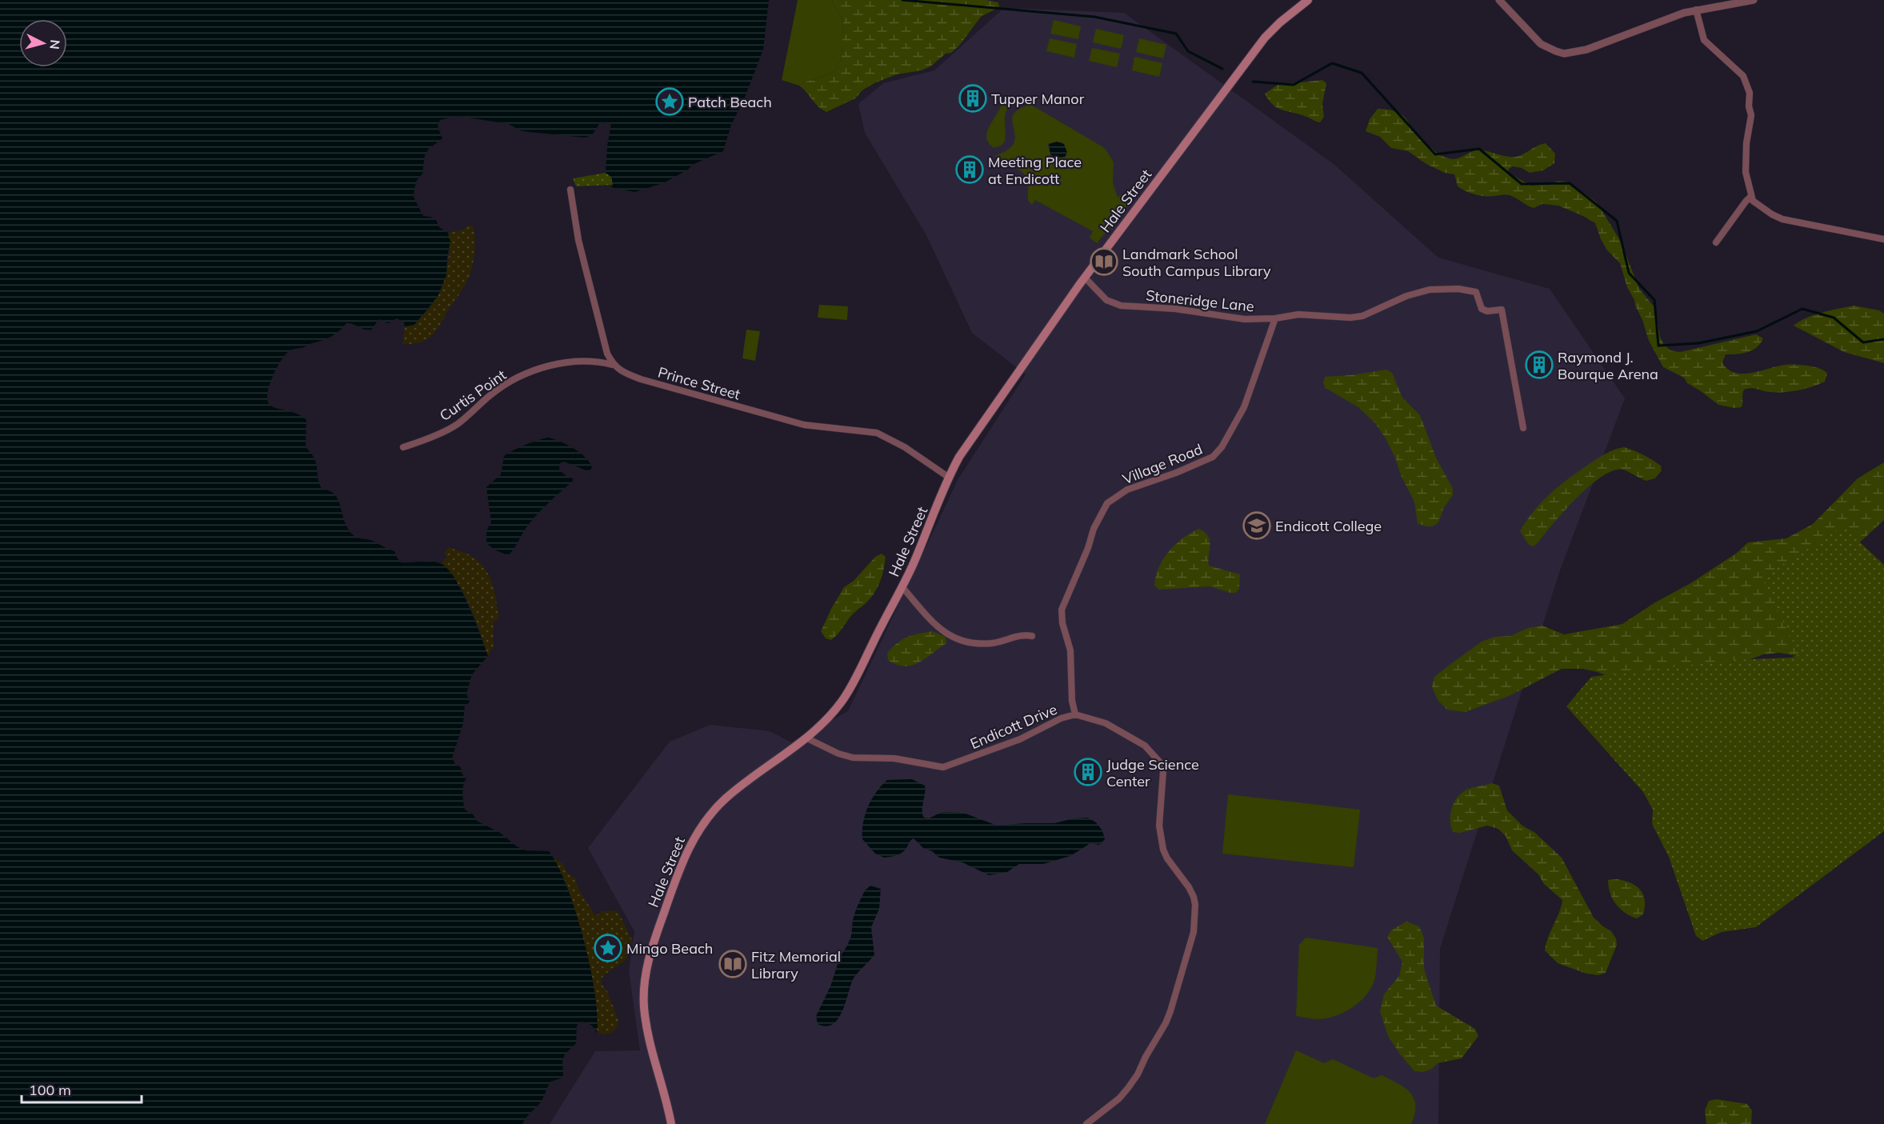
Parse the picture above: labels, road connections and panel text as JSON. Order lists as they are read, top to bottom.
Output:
{
  "streets": {
    "main road": ["Hale Street"],
    "street": [
      "Stoneridge Lane",
      "Prince Street",
      "Curtis Point",
      "Village Road",
      "Endicott Drive"
    ]
  },
  "crossings": [
    ["Hale Street", "Stoneridge Lane"],
    ["Hale Street", "Prince Street"],
    ["Hale Street", "Endicott Drive"],
    ["Stoneridge Lane", "Village Road"],
    ["Prince Street", "Curtis Point"],
    ["Village Road", "Endicott Drive"]
  ],
  "places": {
    "building": [
      "Tupper Manor",
      "Meeting Place at Endicott",
      "Raymond J. Bourque Arena",
      "Judge Science Center"
    ],
    "place": ["Patch Beach", "Mingo Beach"],
    "library": ["Landmark School South Campus Library", "Fitz Memorial Library"],
    "school or university": ["Endicott College"]
  },
  "scale_bar": "100 m",
  "north": "right"
}
